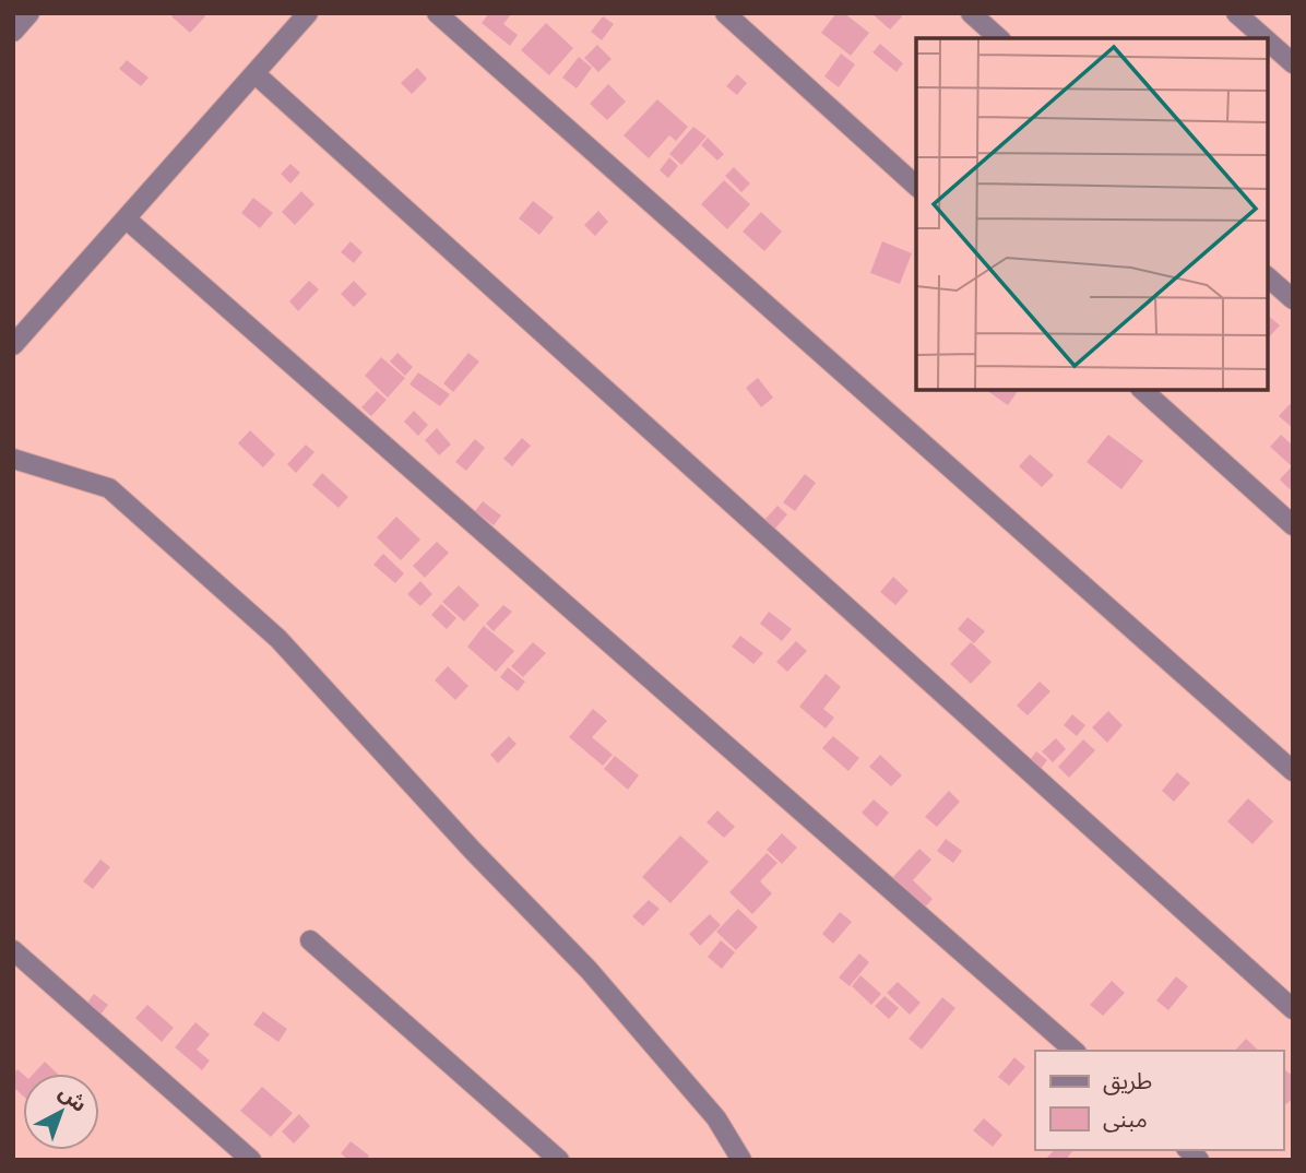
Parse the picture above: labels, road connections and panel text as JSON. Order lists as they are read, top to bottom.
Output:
{
  "legend": ["طريق", "مبنى"],
  "north": "top right"
}
